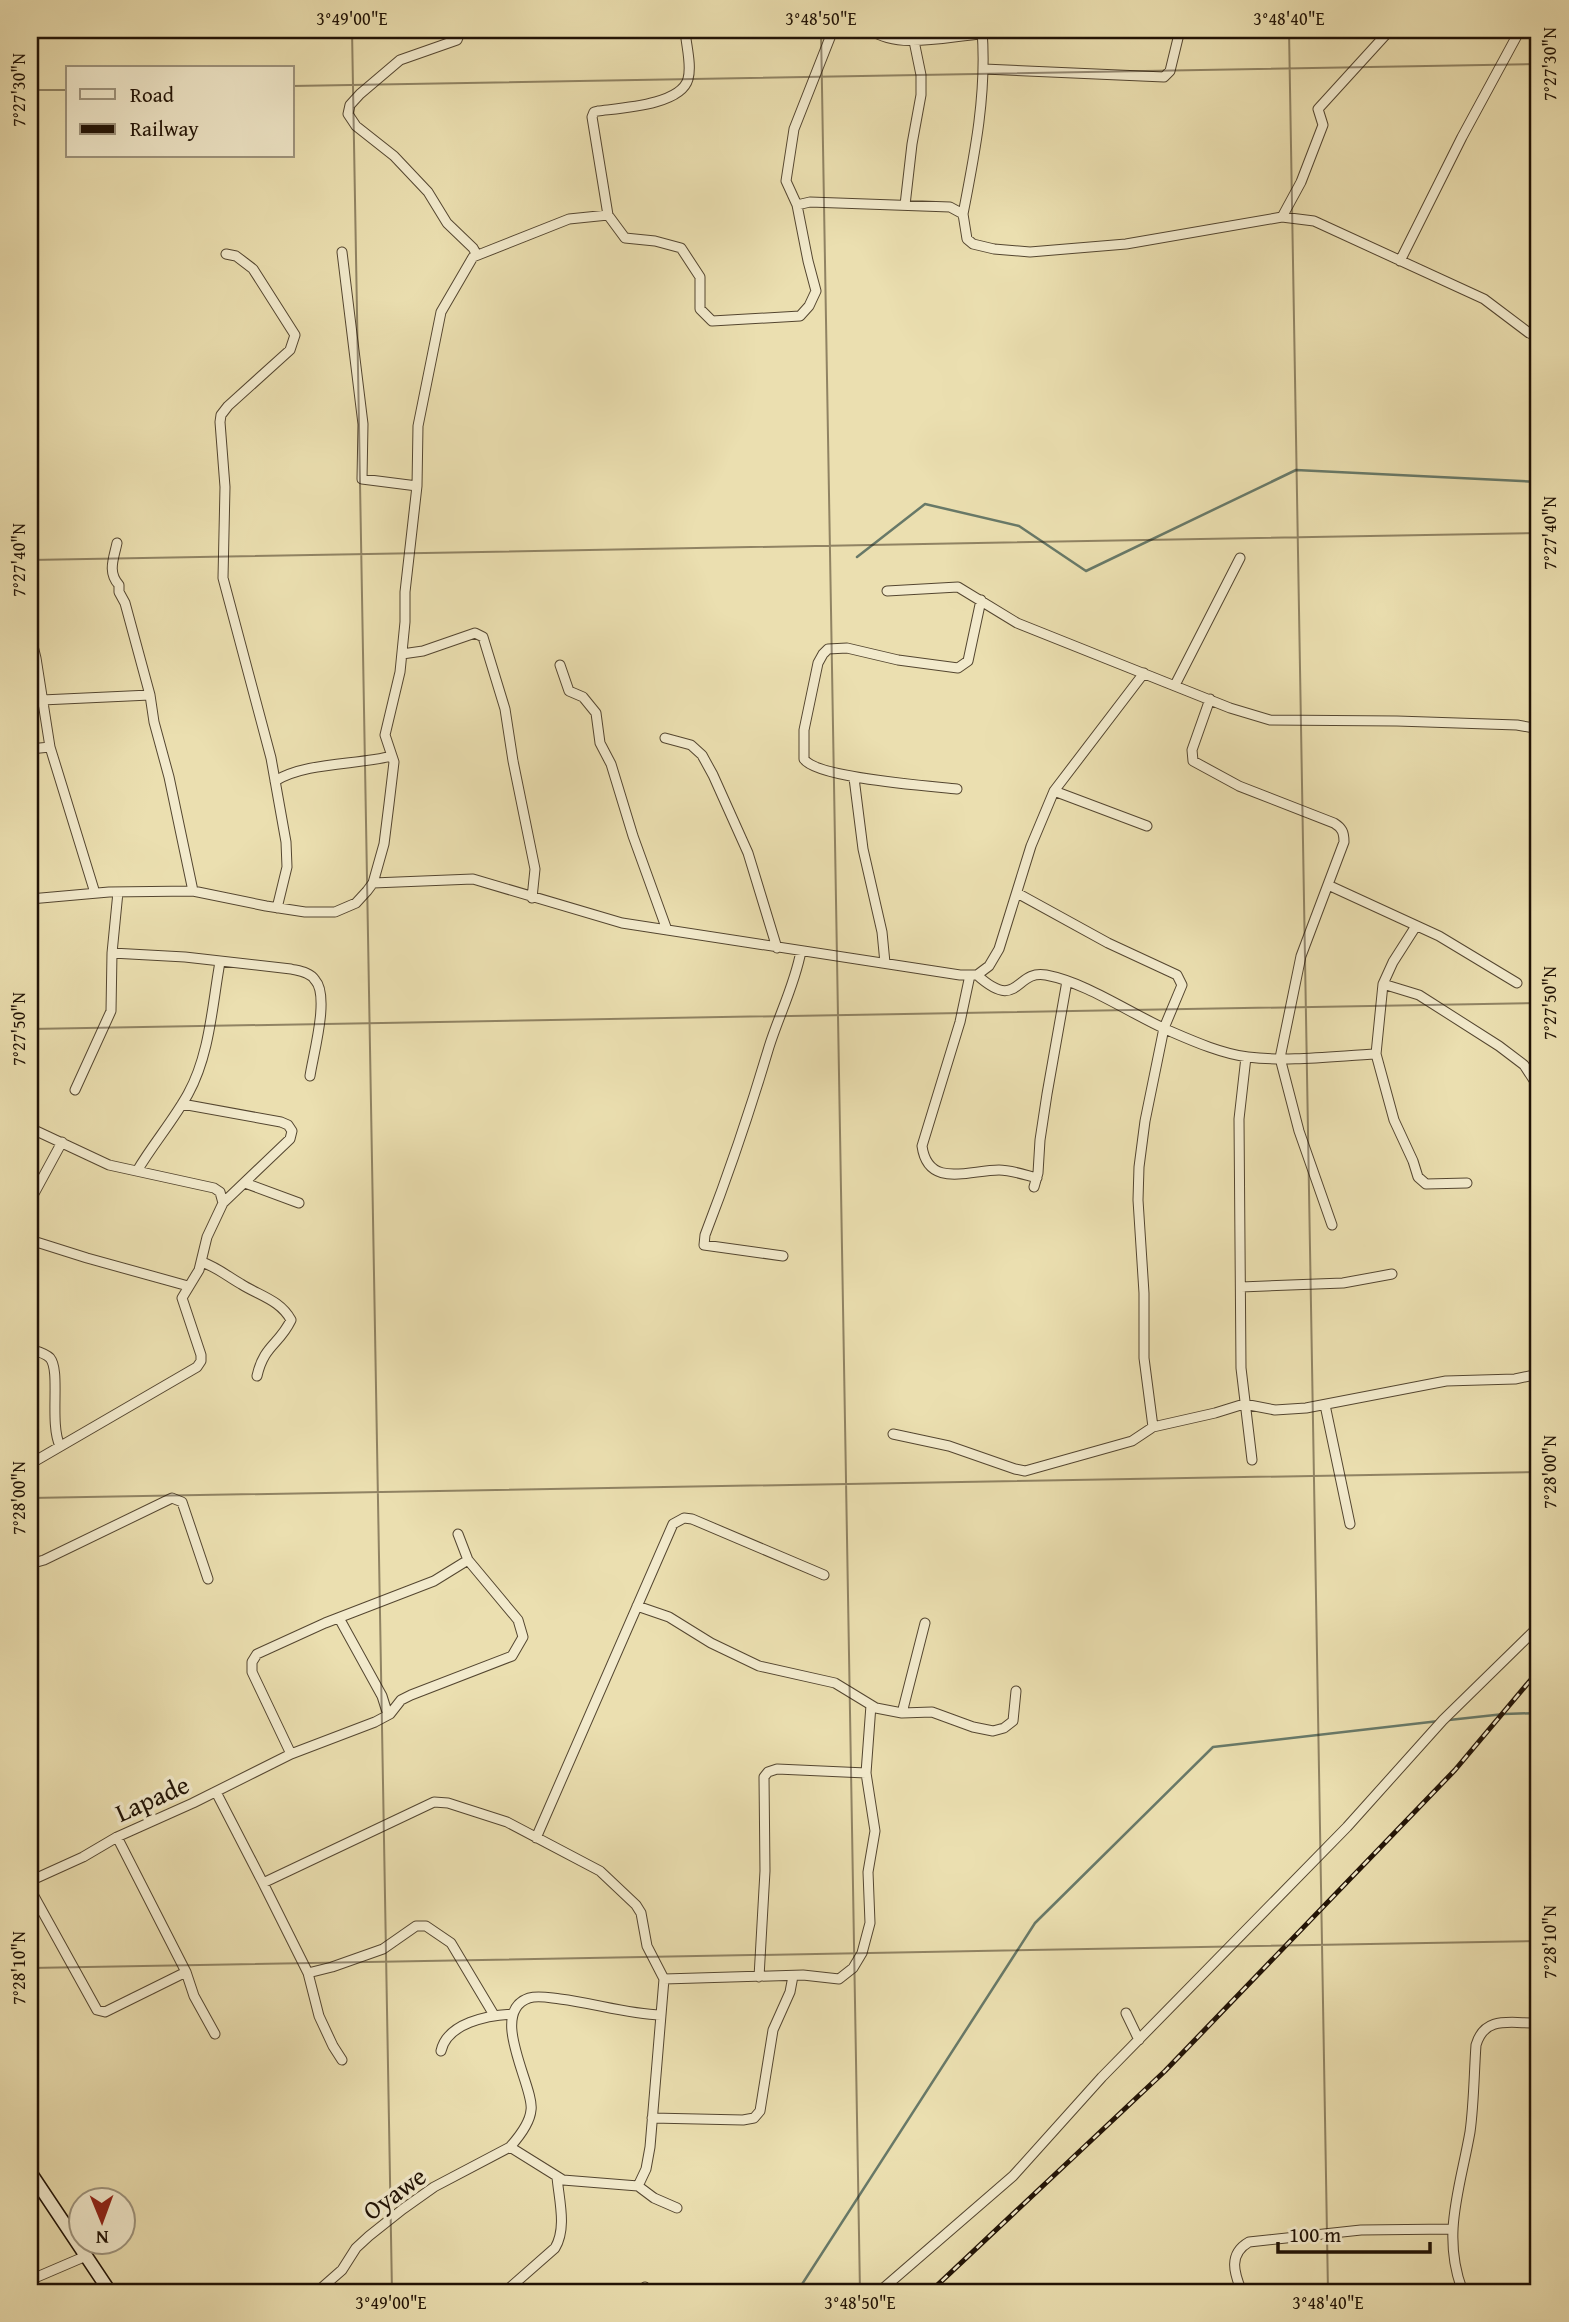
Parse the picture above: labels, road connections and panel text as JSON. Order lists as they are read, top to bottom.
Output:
{
  "streets": {
    "street": ["Lapade", "Oyawe"]
  },
  "legend": ["Road", "Railway"],
  "scale_bar": "100 m",
  "north": "bottom",
  "coordinates": [
    "3°49'00\"E",
    "3°48'50\"E",
    "3°48'40\"E",
    "7°27'30\"N",
    "7°27'40\"N",
    "7°27'50\"N",
    "7°28'00\"N",
    "7°28'10\"N"
  ]
}
